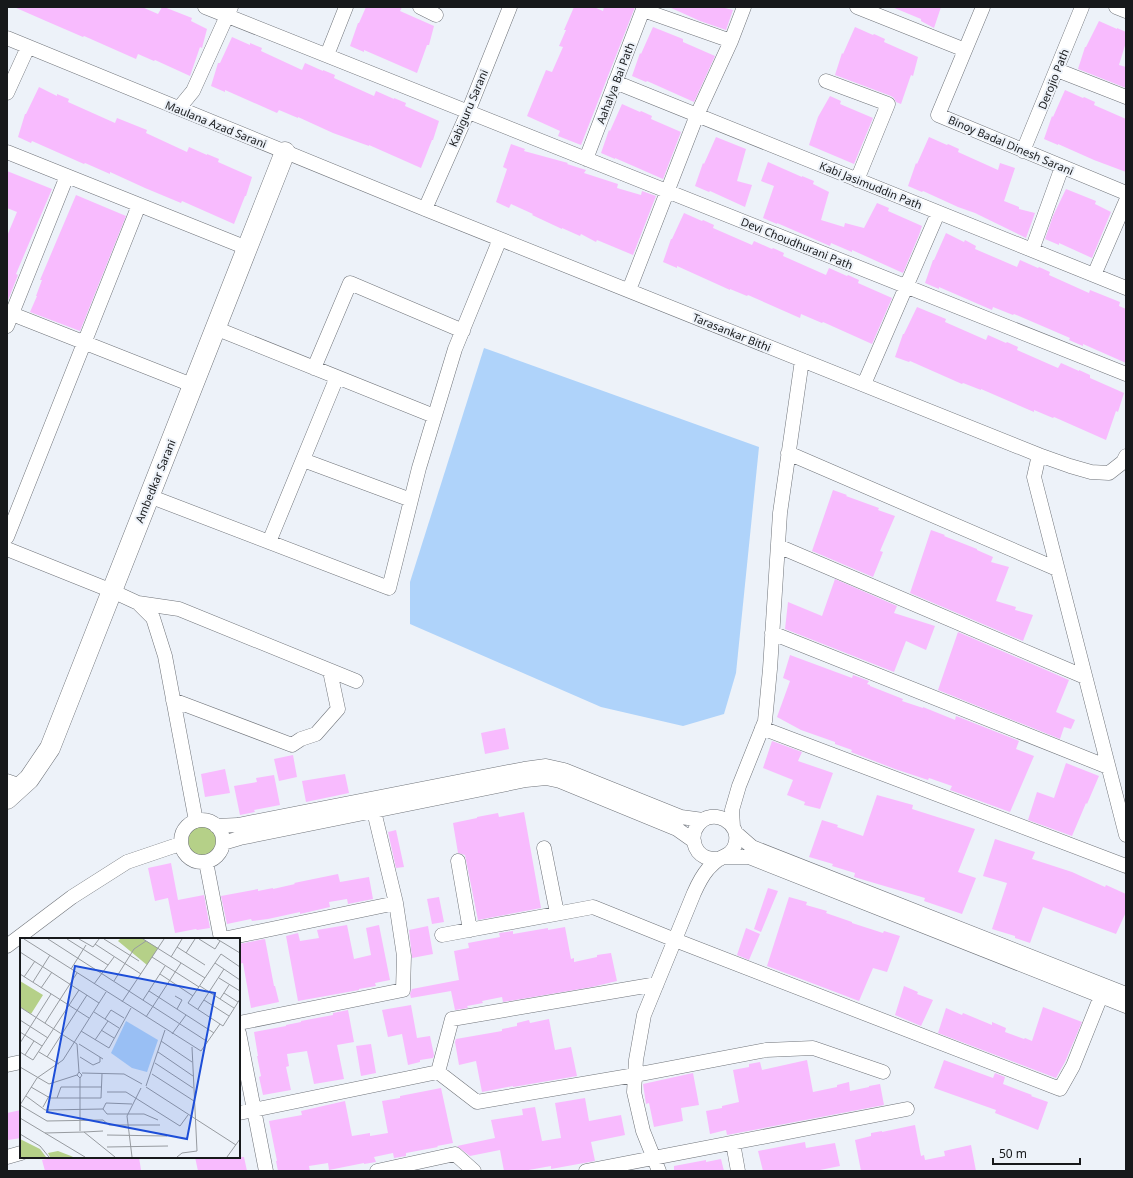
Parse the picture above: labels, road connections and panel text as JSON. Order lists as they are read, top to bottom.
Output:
{
  "streets": {
    "street": [
      "Derojio Path",
      "Aahalya Bai Path",
      "Kabiguru Sarani",
      "Maulana Azad Sarani",
      "Binoy Badal Dinesh Sarani",
      "Kabi Jasimuddin Path",
      "Devi Choudhurani Path",
      "Tarasankar Bithi",
      "Ambedkar Sarani"
    ]
  },
  "crossings": [
    ["Derojio Path", "Binoy Badal Dinesh Sarani"],
    ["Aahalya Bai Path", "Kabi Jasimuddin Path"],
    ["Aahalya Bai Path", "Devi Choudhurani Path"],
    ["Kabiguru Sarani", "Maulana Azad Sarani"],
    ["Kabiguru Sarani", "Devi Choudhurani Path"],
    ["Kabiguru Sarani", "Tarasankar Bithi"],
    ["Maulana Azad Sarani", "Tarasankar Bithi"],
    ["Maulana Azad Sarani", "Ambedkar Sarani"]
  ],
  "scale_bar": "50 m"
}
